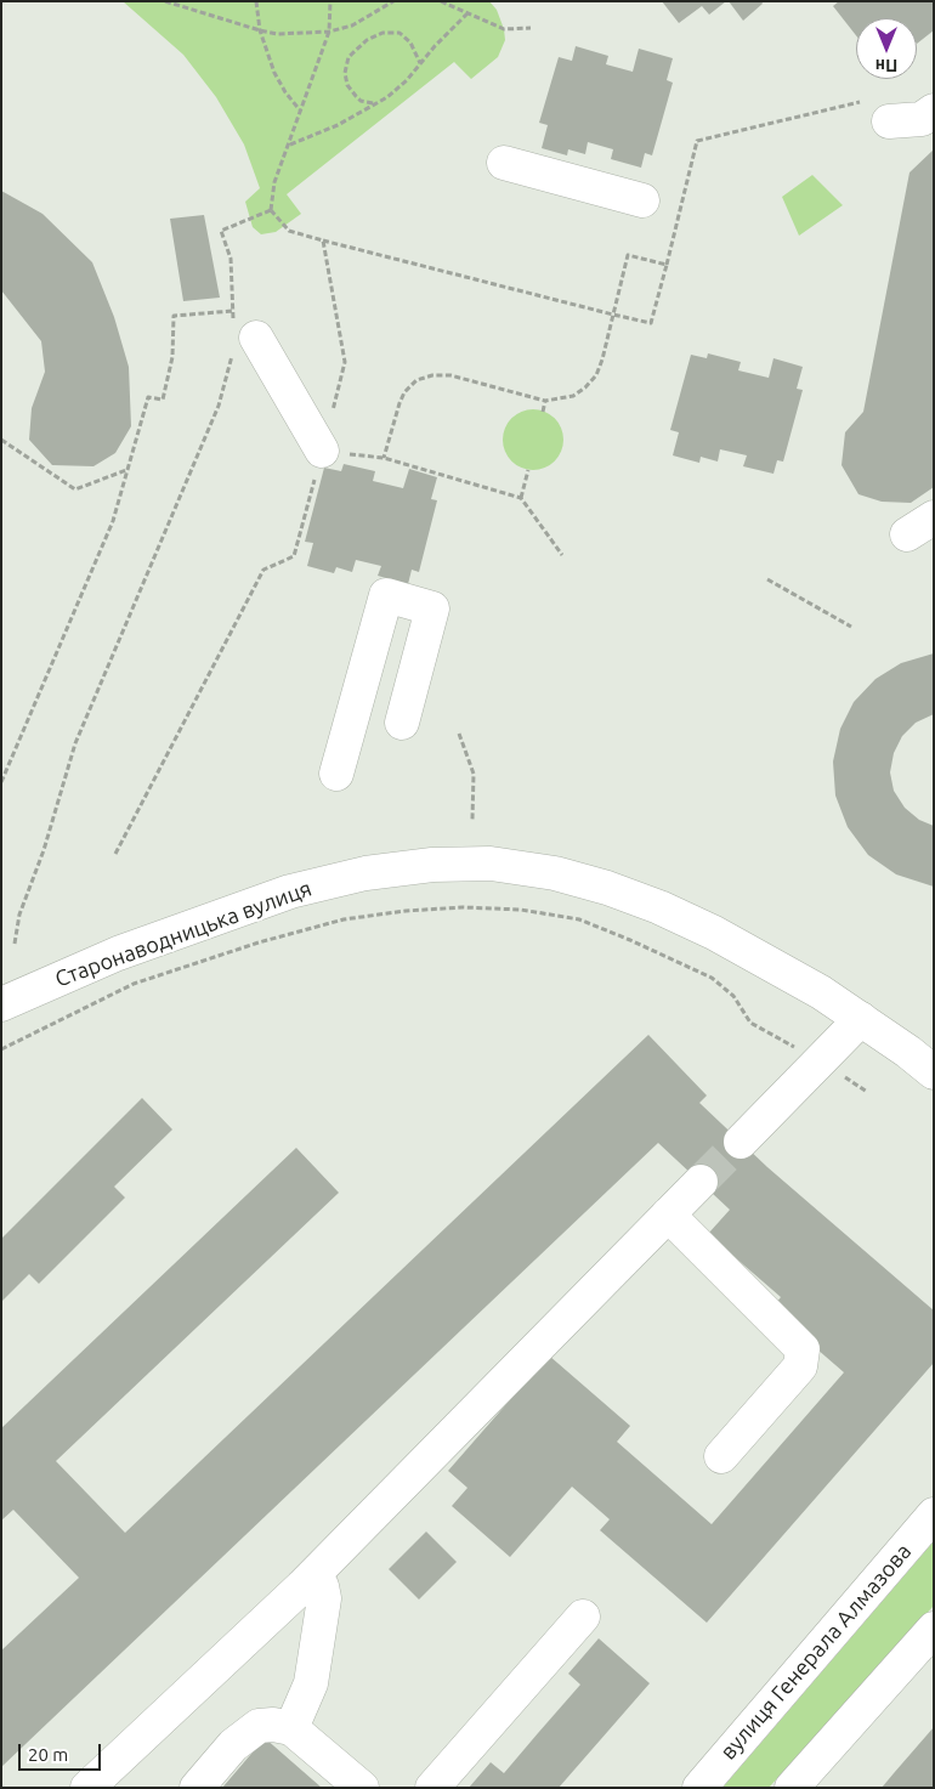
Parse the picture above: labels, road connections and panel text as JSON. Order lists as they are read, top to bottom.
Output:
{
  "streets": {
    "main road": ["Старонаводницька вулиця", "вулиця Генерала Алмазова"]
  },
  "scale_bar": "20 m",
  "north": "bottom"
}
